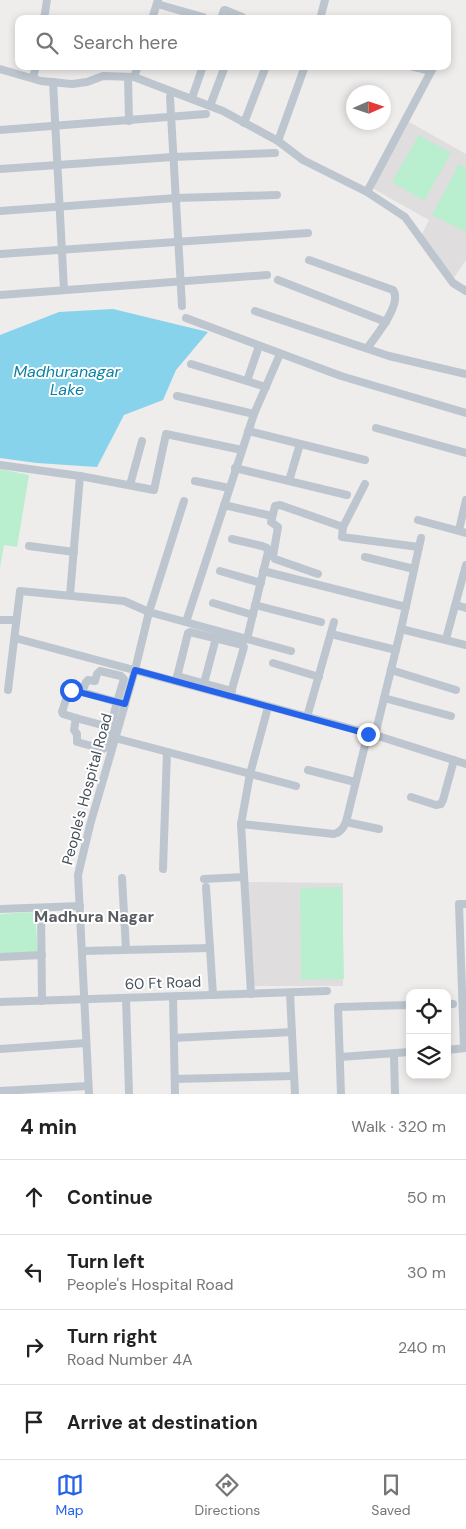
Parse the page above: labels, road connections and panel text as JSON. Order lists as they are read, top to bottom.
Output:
{
  "streets": {
    "street": ["People's Hospital Road", "60 Ft Road"]
  },
  "crossings": [
    ["People's Hospital Road", "60 Ft Road"]
  ],
  "districts": ["Madhura Nagar"],
  "water": ["Madhuranagar Lake"],
  "north": "right",
  "page": {
    "search": "Search here",
    "heading": ["4 min", "Walk · 320 m"],
    "list": [
      ["Continue", "50 m"],
      ["Turn left", "People's Hospital Road", "30 m"],
      ["Turn right", "Road Number 4A", "240 m"],
      "Arrive at destination"
    ],
    "nav": ["Map", "Directions", "Saved"]
  }
}
